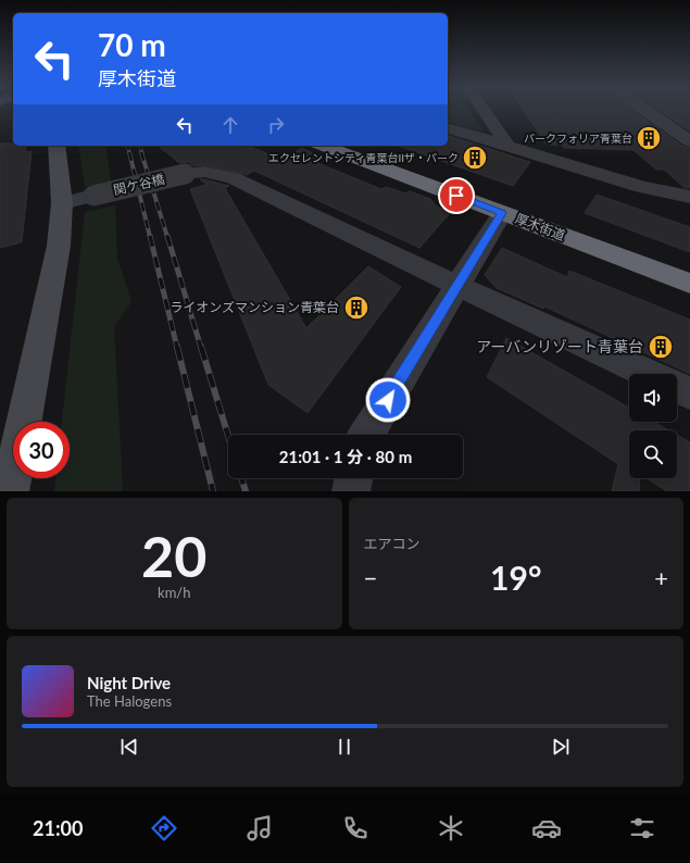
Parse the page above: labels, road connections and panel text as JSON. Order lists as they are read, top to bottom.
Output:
{
  "streets": {
    "highway": ["厚木街道"],
    "street": ["関ケ谷橋"]
  },
  "places": {
    "building": [
      "パークフォリア青葉台",
      "エクセレントシティ青葉台IIザ・パーク",
      "ライオンズマンション青葉台",
      "アーバンリゾート青葉台"
    ]
  },
  "page": {
    "turn": ["70 m", "厚木街道"],
    "limit": "30",
    "trip": "21:01 · 1 分 · 80 m",
    "tile": [
      ["20", "km/h"],
      "エアコン"
    ],
    "heat": ["−", "19°", "+"],
    "song": ["Night Drive", "The Halogens"],
    "tabs": "21:00"
  }
}
